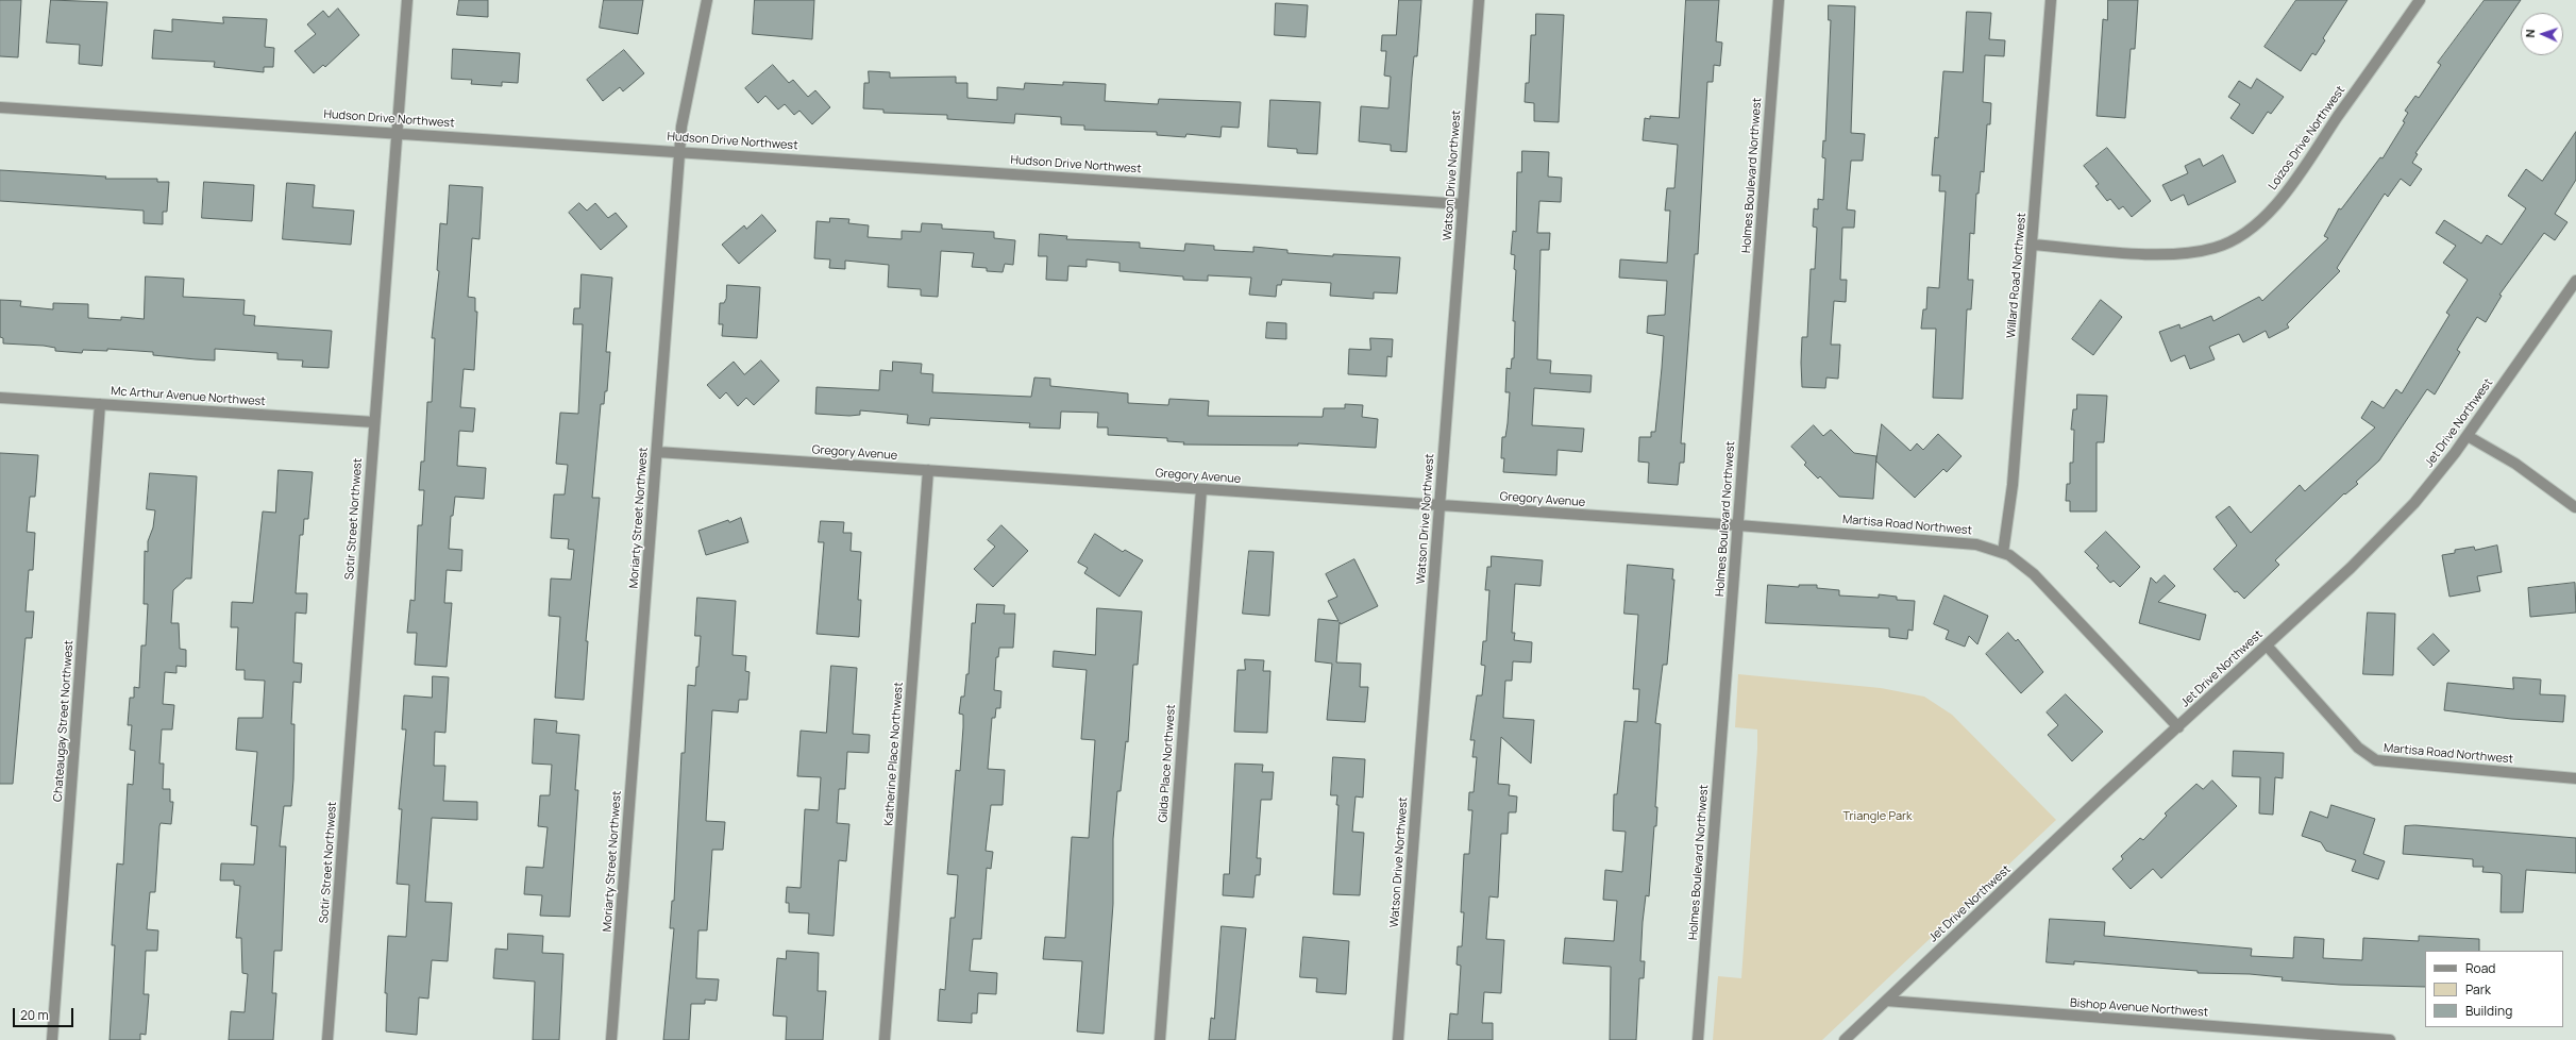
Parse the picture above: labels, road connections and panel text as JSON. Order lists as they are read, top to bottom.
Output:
{
  "streets": {
    "street": [
      "Hudson Drive Northwest",
      "Loizos Drive Northwest",
      "Watson Drive Northwest",
      "Holmes Boulevard Northwest",
      "Willard Road Northwest",
      "Mc Arthur Avenue Northwest",
      "Jet Drive Northwest",
      "Gregory Avenue",
      "Moriarty Street Northwest",
      "Sotir Street Northwest",
      "Martisa Road Northwest",
      "Chateaugay Street Northwest",
      "Katherine Place Northwest",
      "Gilda Place Northwest",
      "Bishop Avenue Northwest"
    ]
  },
  "crossings": [
    ["Hudson Drive Northwest", "Watson Drive Northwest"],
    ["Hudson Drive Northwest", "Moriarty Street Northwest"],
    ["Hudson Drive Northwest", "Sotir Street Northwest"],
    ["Loizos Drive Northwest", "Willard Road Northwest"],
    ["Watson Drive Northwest", "Gregory Avenue"],
    ["Holmes Boulevard Northwest", "Gregory Avenue"],
    ["Holmes Boulevard Northwest", "Martisa Road Northwest"],
    ["Willard Road Northwest", "Martisa Road Northwest"],
    ["Mc Arthur Avenue Northwest", "Sotir Street Northwest"],
    ["Mc Arthur Avenue Northwest", "Chateaugay Street Northwest"],
    ["Jet Drive Northwest", "Martisa Road Northwest"],
    ["Jet Drive Northwest", "Bishop Avenue Northwest"],
    ["Gregory Avenue", "Moriarty Street Northwest"],
    ["Gregory Avenue", "Martisa Road Northwest"],
    ["Gregory Avenue", "Katherine Place Northwest"],
    ["Gregory Avenue", "Gilda Place Northwest"]
  ],
  "parks": ["Triangle Park"],
  "legend": ["Road", "Park", "Building"],
  "scale_bar": "20 m",
  "north": "left"
}
